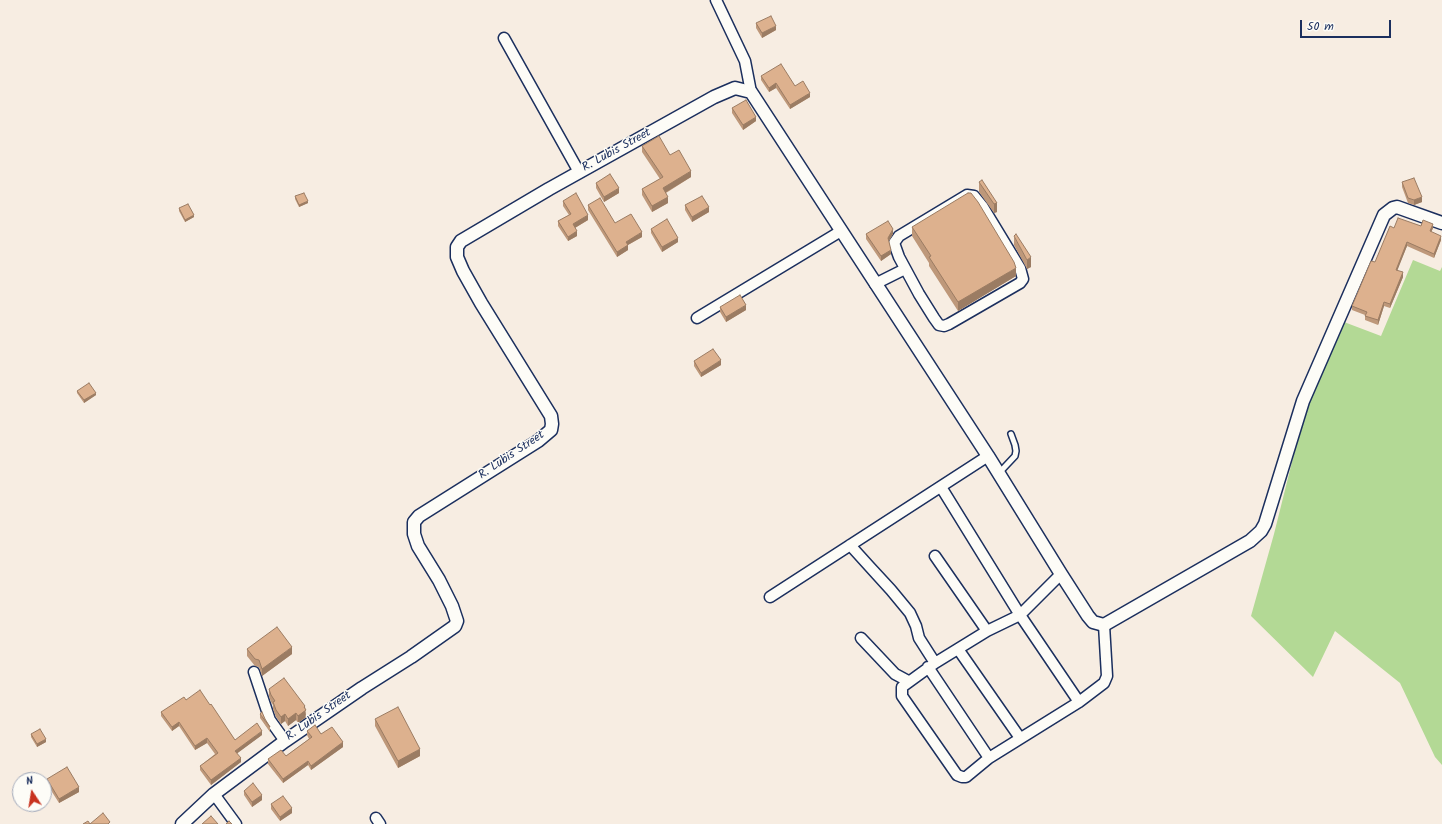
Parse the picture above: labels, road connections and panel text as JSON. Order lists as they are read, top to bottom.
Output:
{
  "streets": {
    "street": ["R. Lubis Street"]
  },
  "scale_bar": "50 m",
  "north": "top"
}
